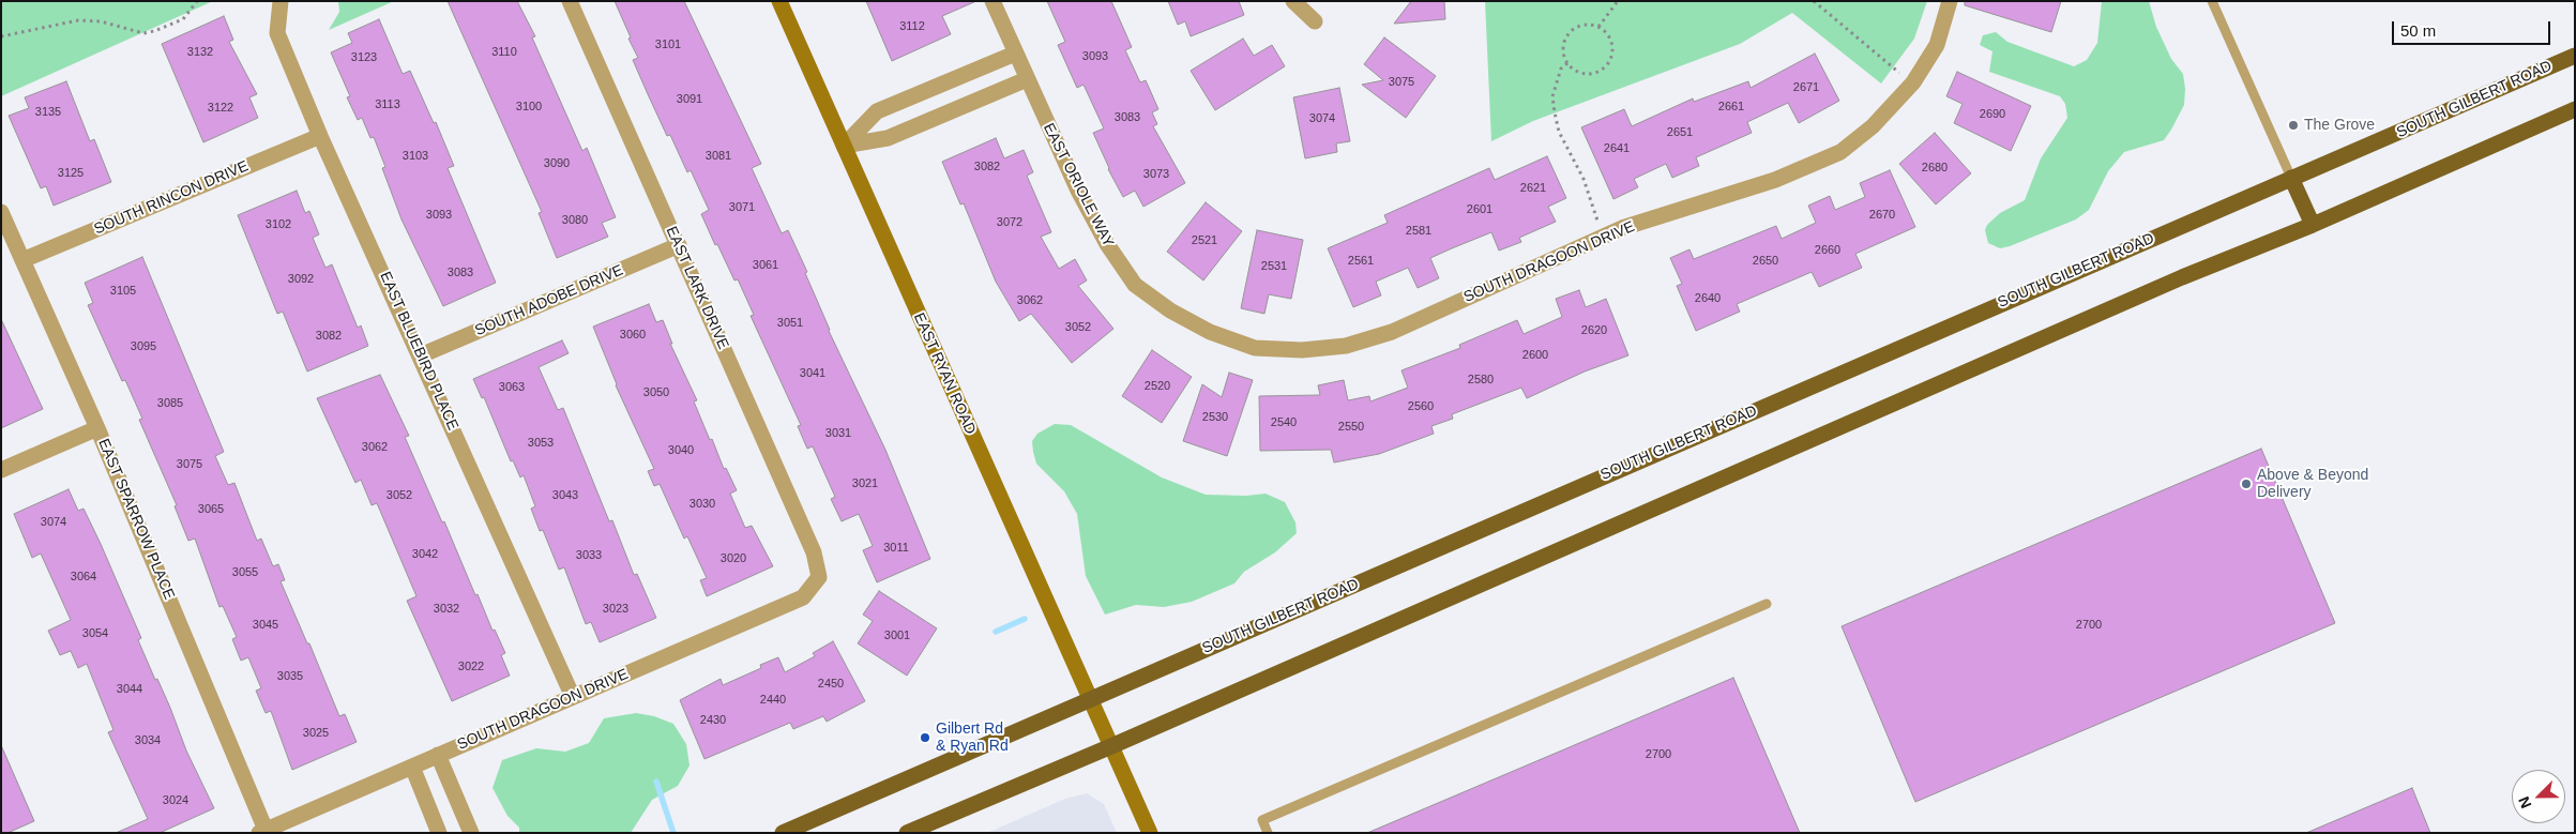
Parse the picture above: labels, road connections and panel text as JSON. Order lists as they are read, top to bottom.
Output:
{
  "streets": {
    "main road": ["SOUTH GILBERT ROAD"],
    "street": [
      "EAST ORIOLE WAY",
      "SOUTH RINCON DRIVE",
      "SOUTH DRAGOON DRIVE",
      "EAST LARK DRIVE",
      "SOUTH ADOBE DRIVE",
      "EAST BLUEBIRD PLACE",
      "EAST RYAN ROAD",
      "EAST SPARROW PLACE"
    ]
  },
  "crossings": [
    ["SOUTH GILBERT ROAD", "EAST RYAN ROAD"],
    ["EAST ORIOLE WAY", "SOUTH DRAGOON DRIVE"],
    ["SOUTH RINCON DRIVE", "EAST BLUEBIRD PLACE"],
    ["SOUTH RINCON DRIVE", "EAST SPARROW PLACE"],
    ["SOUTH DRAGOON DRIVE", "EAST LARK DRIVE"],
    ["SOUTH DRAGOON DRIVE", "EAST BLUEBIRD PLACE"],
    ["SOUTH DRAGOON DRIVE", "EAST SPARROW PLACE"],
    ["EAST LARK DRIVE", "SOUTH ADOBE DRIVE"],
    ["SOUTH ADOBE DRIVE", "EAST BLUEBIRD PLACE"]
  ],
  "places": ["The Grove", "Above & Beyond Delivery", "Gilbert Rd & Ryan Rd"],
  "house_numbers": [
    "3112",
    "3101",
    "3132",
    "3110",
    "3093",
    "3123",
    "3075",
    "2671",
    "3091",
    "3113",
    "3100",
    "2661",
    "3122",
    "3135",
    "2690",
    "3083",
    "3074",
    "2651",
    "2641",
    "3103",
    "3081",
    "3090",
    "3082",
    "2680",
    "3125",
    "3073",
    "2621",
    "3071",
    "2601",
    "3093",
    "2670",
    "3080",
    "3072",
    "3102",
    "2581",
    "2521",
    "2660",
    "2561",
    "2650",
    "3061",
    "2531",
    "3083",
    "3092",
    "3105",
    "2640",
    "3062",
    "3051",
    "3052",
    "2620",
    "3060",
    "3082",
    "3095",
    "2600",
    "3041",
    "2580",
    "2520",
    "3063",
    "3050",
    "3085",
    "2560",
    "2530",
    "2540",
    "2550",
    "3031",
    "3053",
    "3062",
    "3040",
    "3075",
    "3021",
    "3052",
    "3043",
    "3030",
    "3065",
    "3074",
    "3011",
    "3042",
    "3033",
    "3020",
    "3055",
    "3064",
    "3032",
    "3023",
    "3045",
    "2700",
    "3054",
    "3001",
    "3022",
    "3035",
    "2450",
    "3044",
    "2440",
    "2430",
    "3025",
    "3034",
    "2700",
    "3024"
  ],
  "scale_bar": "50 m",
  "north": "bottom left"
}
